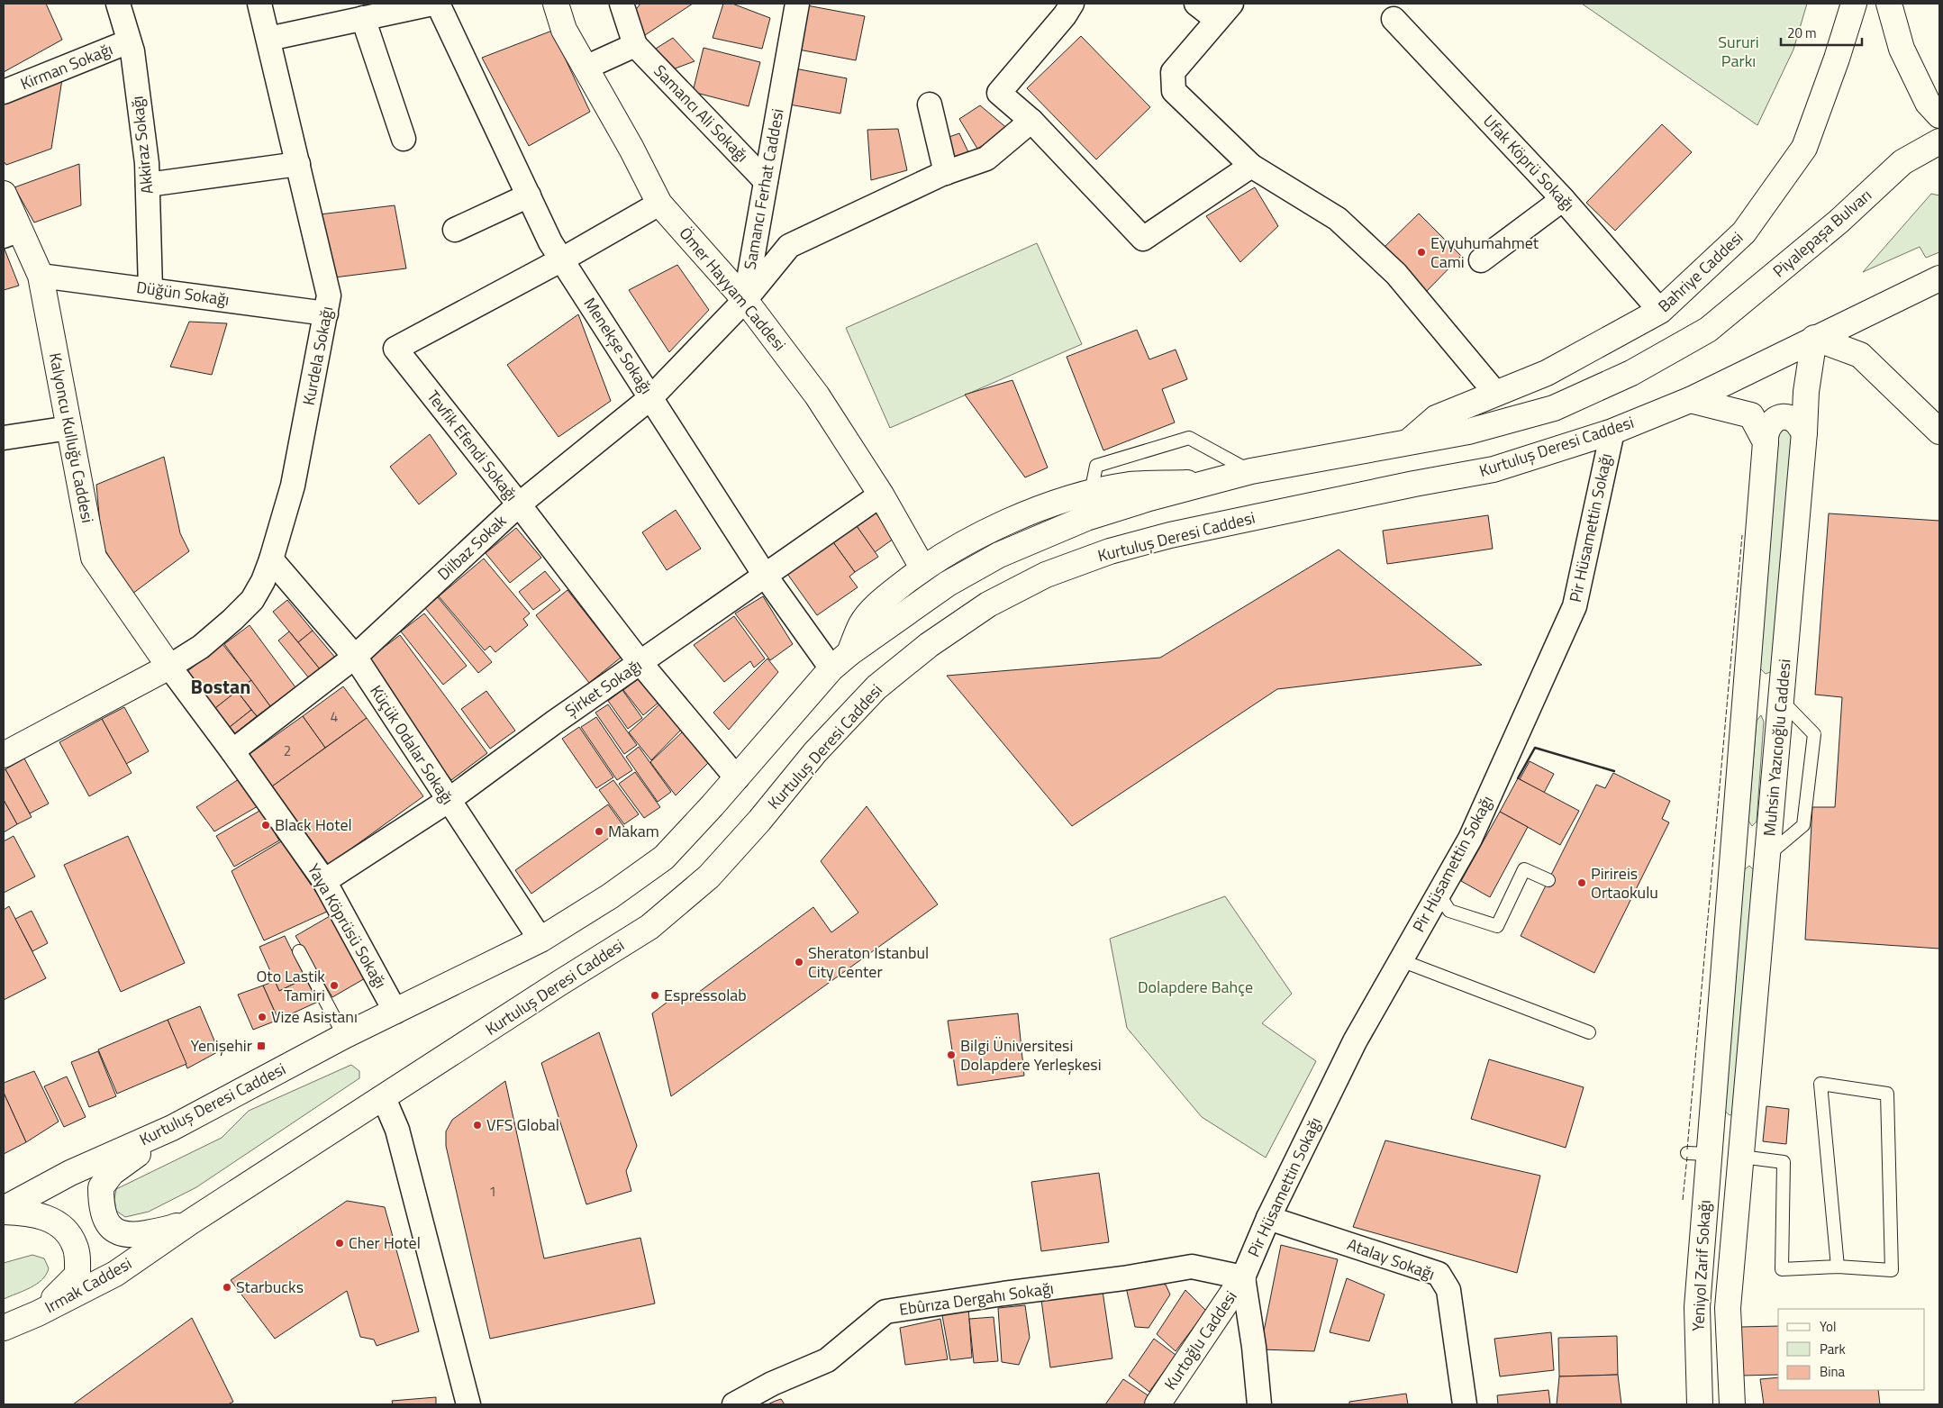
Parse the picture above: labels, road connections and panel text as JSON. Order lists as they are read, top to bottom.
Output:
{
  "streets": {
    "main road": [
      "Piyalepaşa Bulvarı",
      "Bahriye Caddesi",
      "Ömer Hayyam Caddesi",
      "Kalyoncu Kulluğu Caddesi",
      "Kurtuluş Deresi Caddesi",
      "Muhsin Yazıcıoğlu Caddesi",
      "Yeniyol Zarif Sokağı",
      "Irmak Caddesi",
      "Kurtoğlu Caddesi"
    ],
    "street": [
      "Kirman Sokağı",
      "Samancı Ali Sokağı",
      "Akkiraz Sokağı",
      "Ufak Köprü Sokağı",
      "Samancı Ferhat Caddesi",
      "Düğün Sokağı",
      "Menekşe Sokağı",
      "Kurdela Sokağı",
      "Tevfik Efendi Sokağı",
      "Pir Hüsamettin Sokağı",
      "Dilbaz Sokak",
      "Şirket Sokağı",
      "Küçük Odalar Sokağı",
      "Yaya Köprüsü Sokağı",
      "Atalay Sokağı",
      "Ebûrıza Dergahı Sokağı"
    ]
  },
  "crossings": [
    ["Kirman Sokağı", "Akkiraz Sokağı"],
    ["Samancı Ali Sokağı", "Samancı Ferhat Caddesi"],
    ["Akkiraz Sokağı", "Düğün Sokağı"],
    ["Ufak Köprü Sokağı", "Bahriye Caddesi"],
    ["Samancı Ferhat Caddesi", "Ömer Hayyam Caddesi"],
    ["Samancı Ferhat Caddesi", "Dilbaz Sokak"],
    ["Piyalepaşa Bulvarı", "Kurtuluş Deresi Caddesi"],
    ["Bahriye Caddesi", "Kurtuluş Deresi Caddesi"],
    ["Ömer Hayyam Caddesi", "Tevfik Efendi Sokağı"],
    ["Ömer Hayyam Caddesi", "Dilbaz Sokak"],
    ["Ömer Hayyam Caddesi", "Şirket Sokağı"],
    ["Düğün Sokağı", "Kurdela Sokağı"],
    ["Düğün Sokağı", "Kalyoncu Kulluğu Caddesi"],
    ["Menekşe Sokağı", "Tevfik Efendi Sokağı"],
    ["Menekşe Sokağı", "Kurtuluş Deresi Caddesi"],
    ["Menekşe Sokağı", "Dilbaz Sokak"],
    ["Menekşe Sokağı", "Şirket Sokağı"],
    ["Kurdela Sokağı", "Kalyoncu Kulluğu Caddesi"],
    ["Kurdela Sokağı", "Küçük Odalar Sokağı"],
    ["Kurdela Sokağı", "Yaya Köprüsü Sokağı"],
    ["Kalyoncu Kulluğu Caddesi", "Yaya Köprüsü Sokağı"],
    ["Tevfik Efendi Sokağı", "Kurtuluş Deresi Caddesi"],
    ["Tevfik Efendi Sokağı", "Dilbaz Sokak"],
    ["Tevfik Efendi Sokağı", "Şirket Sokağı"],
    ["Kurtuluş Deresi Caddesi", "Pir Hüsamettin Sokağı"],
    ["Kurtuluş Deresi Caddesi", "Küçük Odalar Sokağı"],
    ["Kurtuluş Deresi Caddesi", "Muhsin Yazıcıoğlu Caddesi"],
    ["Kurtuluş Deresi Caddesi", "Yaya Köprüsü Sokağı"],
    ["Kurtuluş Deresi Caddesi", "Irmak Caddesi"],
    ["Pir Hüsamettin Sokağı", "Atalay Sokağı"],
    ["Pir Hüsamettin Sokağı", "Ebûrıza Dergahı Sokağı"],
    ["Pir Hüsamettin Sokağı", "Kurtoğlu Caddesi"],
    ["Dilbaz Sokak", "Küçük Odalar Sokağı"],
    ["Dilbaz Sokak", "Yaya Köprüsü Sokağı"],
    ["Şirket Sokağı", "Küçük Odalar Sokağı"],
    ["Şirket Sokağı", "Yaya Köprüsü Sokağı"],
    ["Muhsin Yazıcıoğlu Caddesi", "Yeniyol Zarif Sokağı"],
    ["Ebûrıza Dergahı Sokağı", "Kurtoğlu Caddesi"]
  ],
  "districts": ["Bostan"],
  "parks": ["Sururi Parkı", "Dolapdere Bahçe"],
  "places": {
    "other": [
      "Eyyuhumahmet Cami",
      "Black Hotel",
      "Makam",
      "Pirireis Ortaokulu",
      "Sheraton Istanbul City Center",
      "Oto Lastik Tamiri",
      "Espressolab",
      "Vize Asistanı",
      "Bilgi Üniversitesi Dolapdere Yerleşkesi",
      "VFS Global",
      "Cher Hotel",
      "Starbucks"
    ],
    "transit": ["Yenişehir"]
  },
  "house_numbers": ["4", "2", "1"],
  "legend": ["Yol", "Park", "Bina"],
  "scale_bar": "20 m"
}
